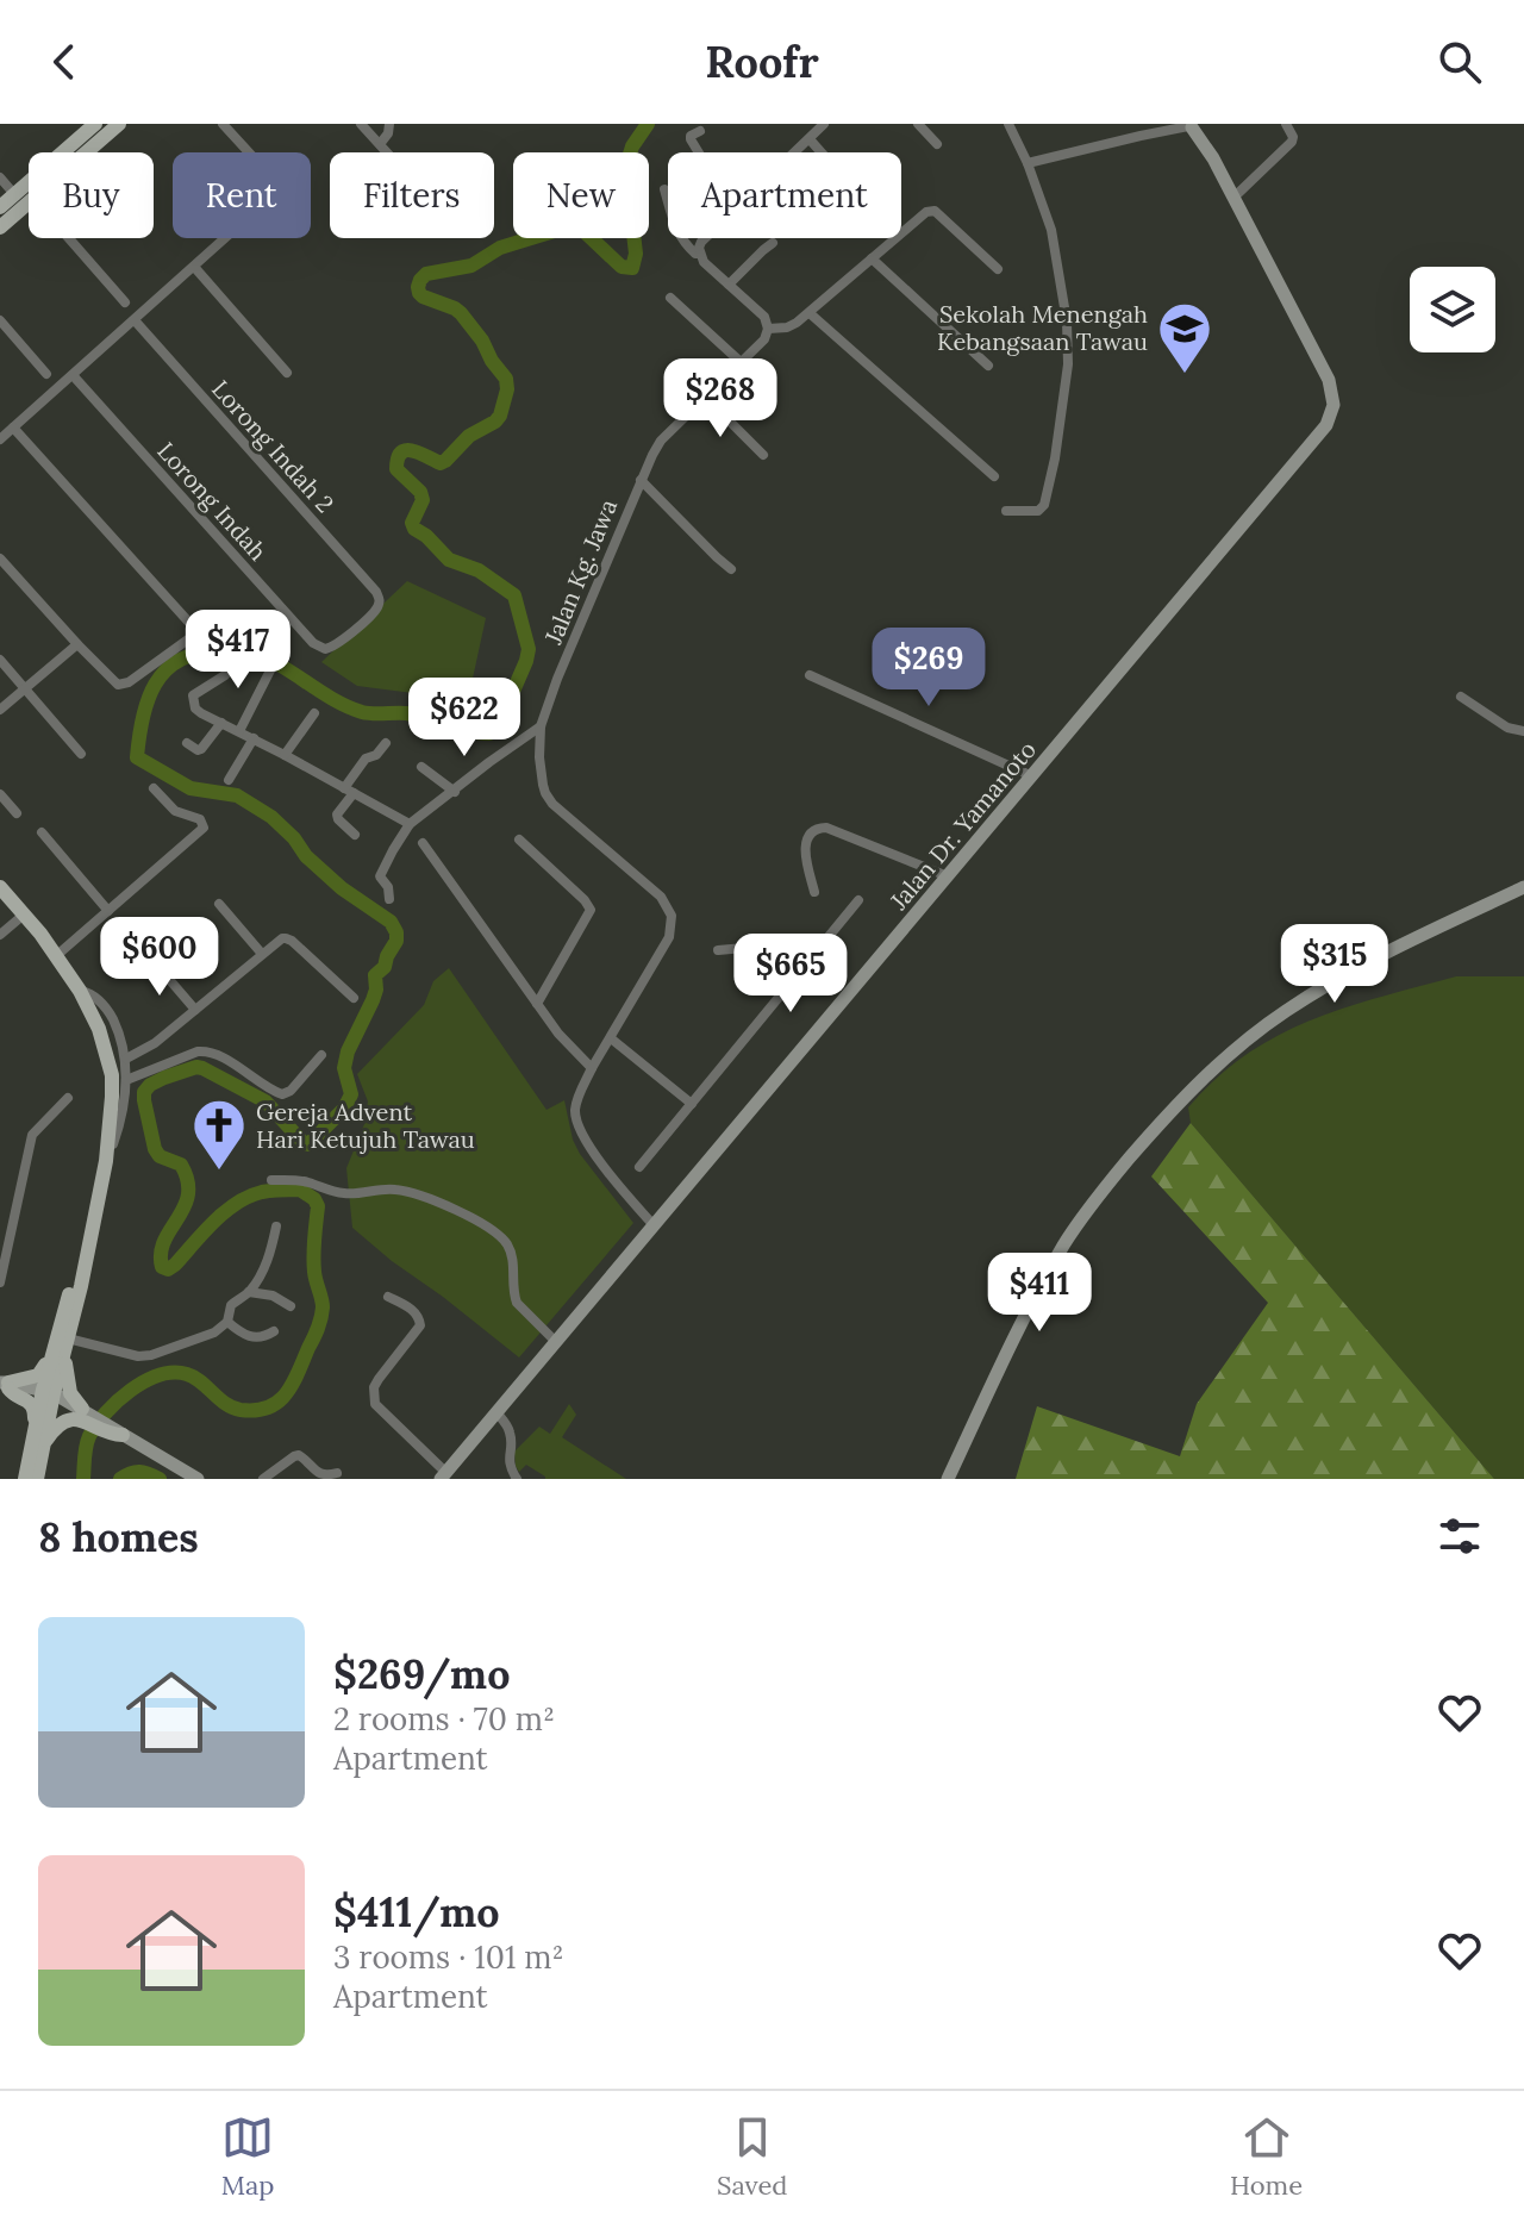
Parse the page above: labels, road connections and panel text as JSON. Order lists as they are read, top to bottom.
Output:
{
  "streets": {
    "street": [
      "Lorong Indah 2",
      "Lorong Indah",
      "Jalan Kg. Jawa",
      "Jalan Dr. Yamanoto"
    ]
  },
  "crossings": [
    ["Lorong Indah 2", "Lorong Indah"],
    ["Jalan Kg. Jawa", "Jalan Dr. Yamanoto"]
  ],
  "places": {
    "school or university": ["Sekolah Menengah Kebangsaan Tawau"],
    "church": ["Gereja Advent Hari Ketujuh Tawau"]
  },
  "page": {
    "header": "Roofr",
    "chip": [
      "Buy",
      "Rent",
      "Filters",
      "New",
      "Apartment"
    ],
    "price": [
      "$268",
      "$417",
      "$269",
      "$622",
      "$600",
      "$315",
      "$665",
      "$411"
    ],
    "heading": "8 homes",
    "list": [
      {
        "name": "$269/mo",
        "note": "2 rooms · 70 m² · Apartment"
      },
      {
        "name": "$411/mo",
        "note": "3 rooms · 101 m² · Apartment"
      }
    ],
    "tabs": ["Map", "Saved", "Home"]
  }
}
